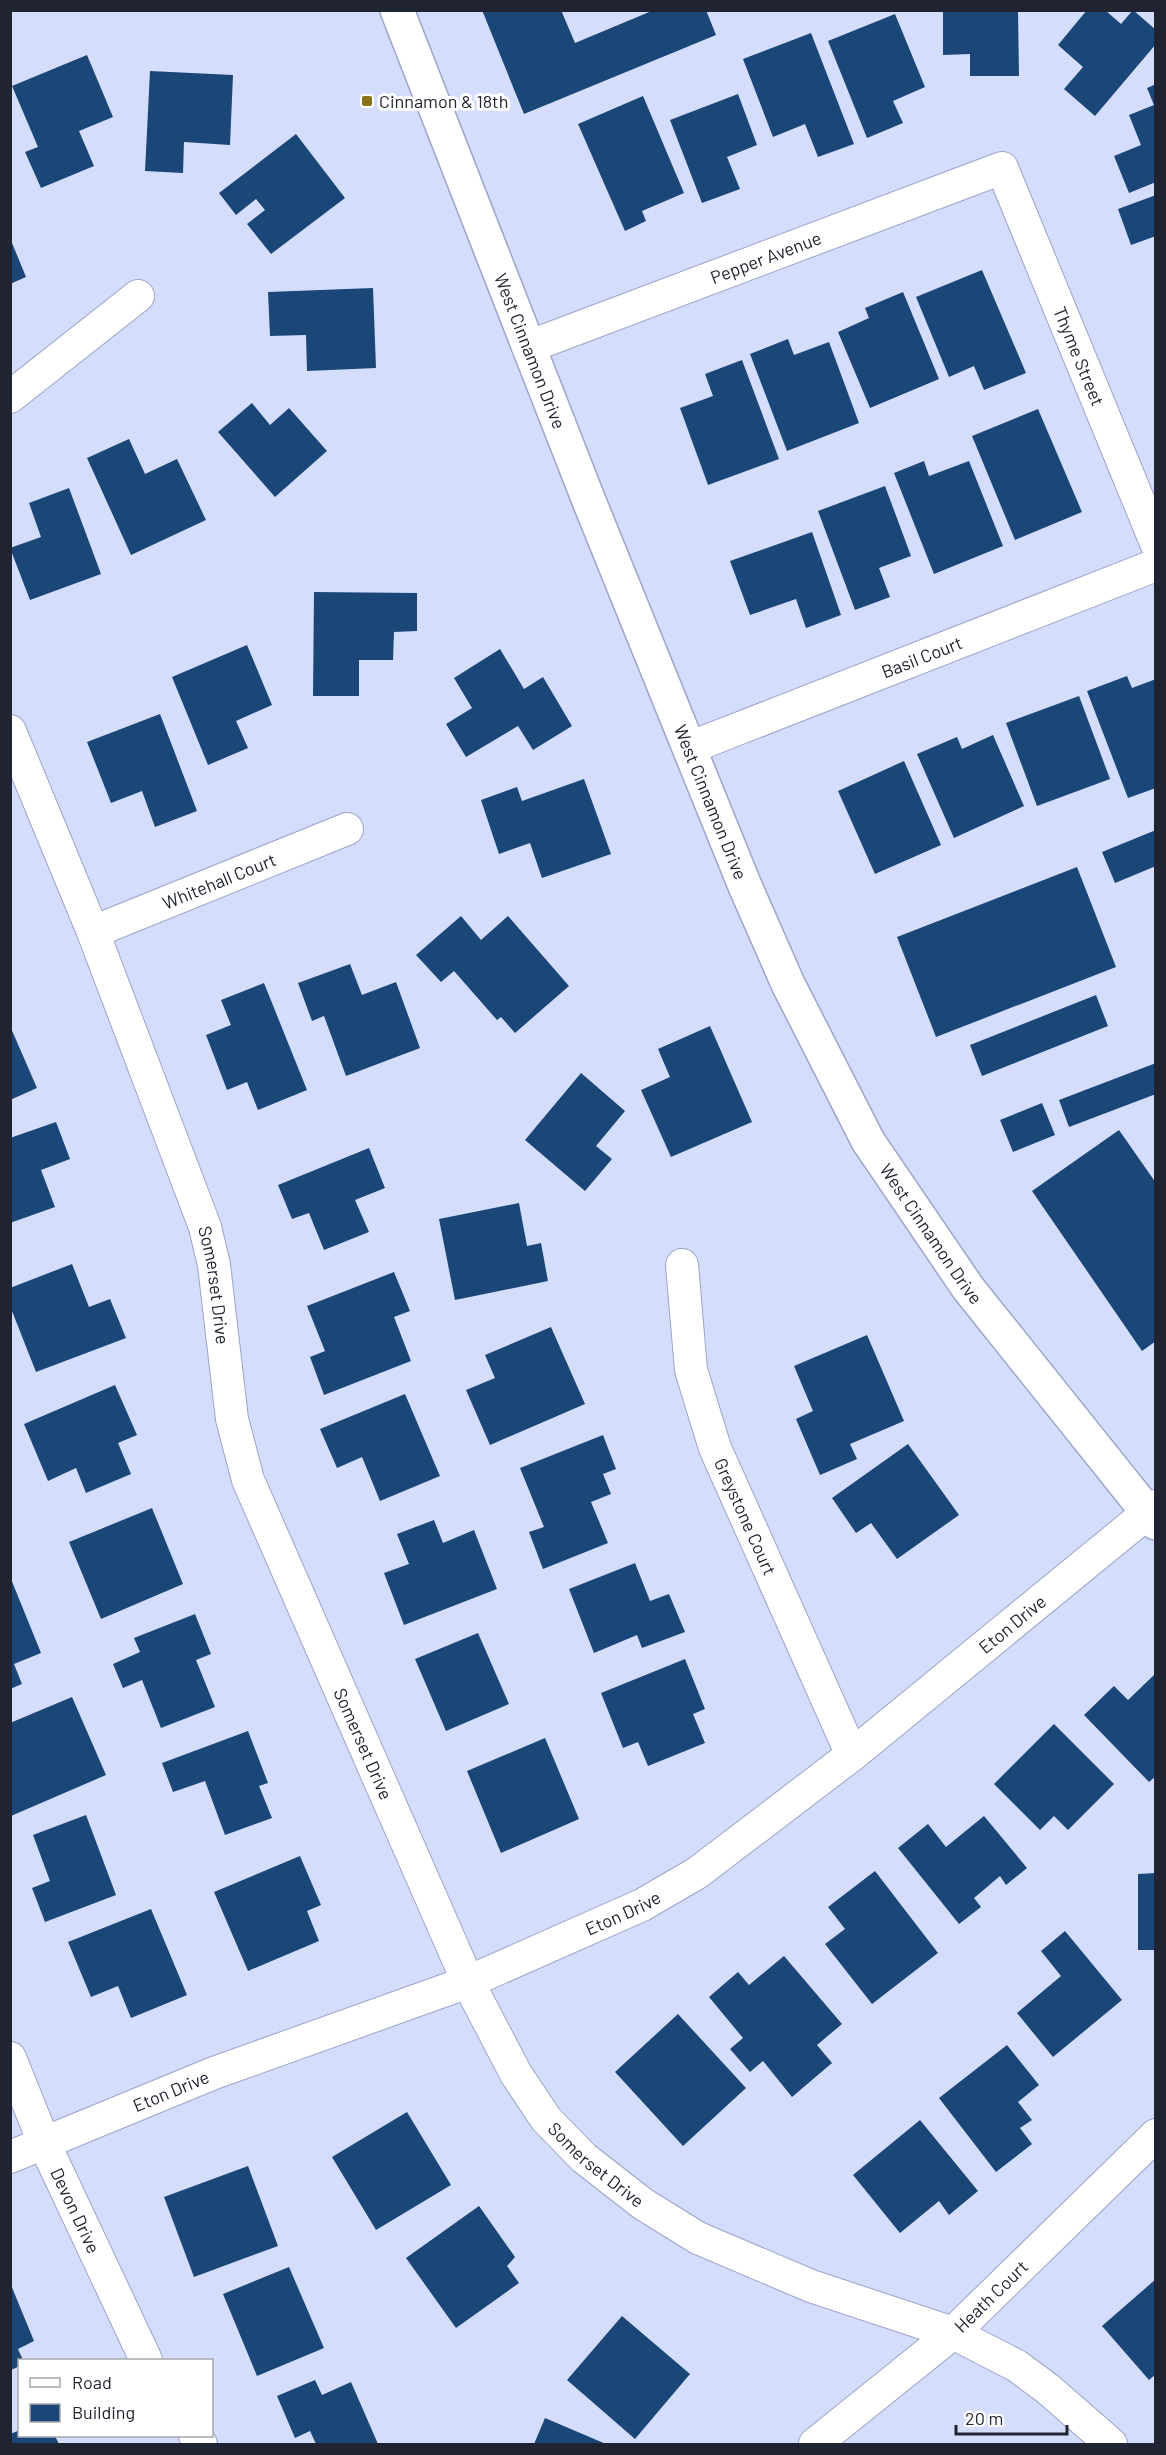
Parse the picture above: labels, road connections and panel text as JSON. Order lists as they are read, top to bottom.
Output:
{
  "streets": {
    "main road": ["West Cinnamon Drive"],
    "street": [
      "Pepper Avenue",
      "Thyme Street",
      "Basil Court",
      "Whitehall Court",
      "Somerset Drive",
      "Greystone Court",
      "Eton Drive",
      "Devon Drive",
      "Heath Court"
    ]
  },
  "crossings": [
    ["Pepper Avenue", "West Cinnamon Drive"],
    ["Pepper Avenue", "Thyme Street"],
    ["West Cinnamon Drive", "Basil Court"],
    ["West Cinnamon Drive", "Eton Drive"],
    ["Whitehall Court", "Somerset Drive"],
    ["Somerset Drive", "Eton Drive"],
    ["Somerset Drive", "Heath Court"],
    ["Greystone Court", "Eton Drive"],
    ["Eton Drive", "Devon Drive"]
  ],
  "places": {
    "transit": ["Cinnamon & 18th"]
  },
  "legend": ["Road", "Building"],
  "scale_bar": "20 m"
}
